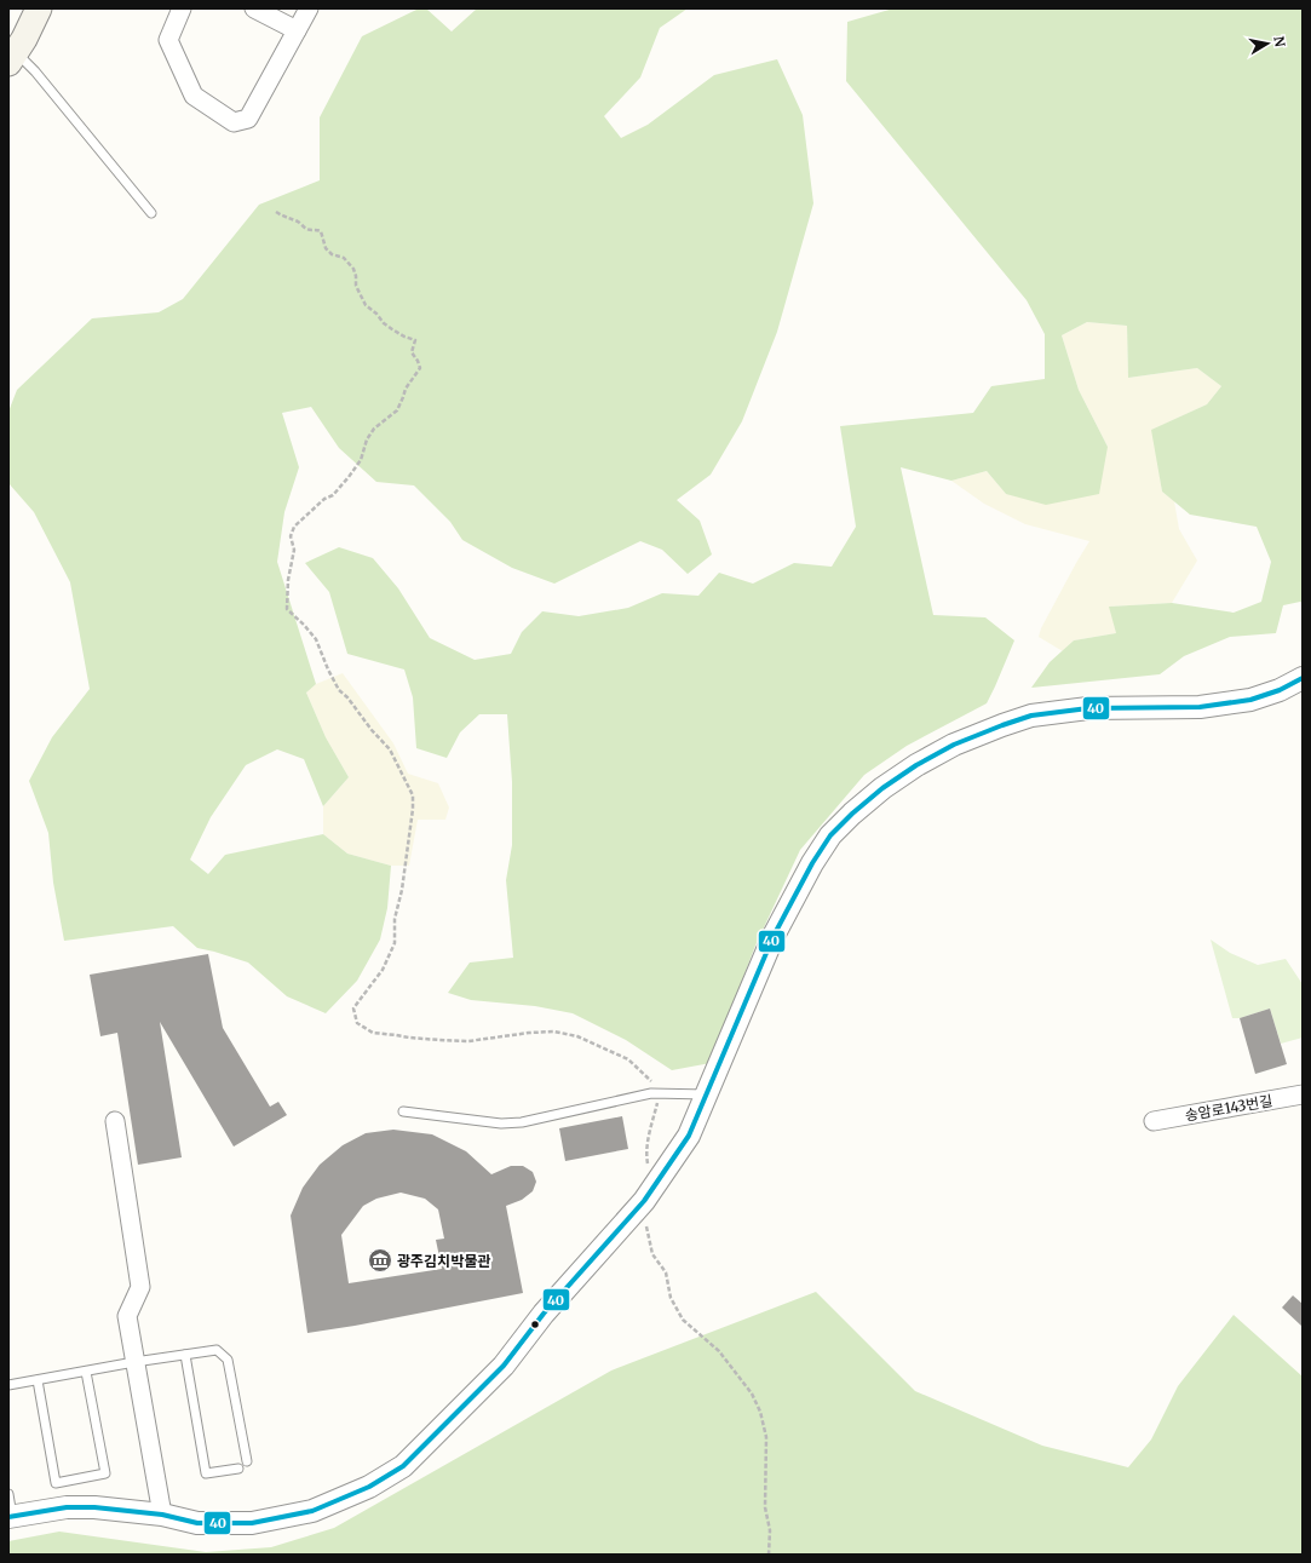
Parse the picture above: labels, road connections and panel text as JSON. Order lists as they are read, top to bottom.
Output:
{
  "streets": {
    "street": ["송암로143번길"]
  },
  "places": {
    "museum": ["광주김치박물관"]
  },
  "lines": ["transit line 40"],
  "north": "right"
}
